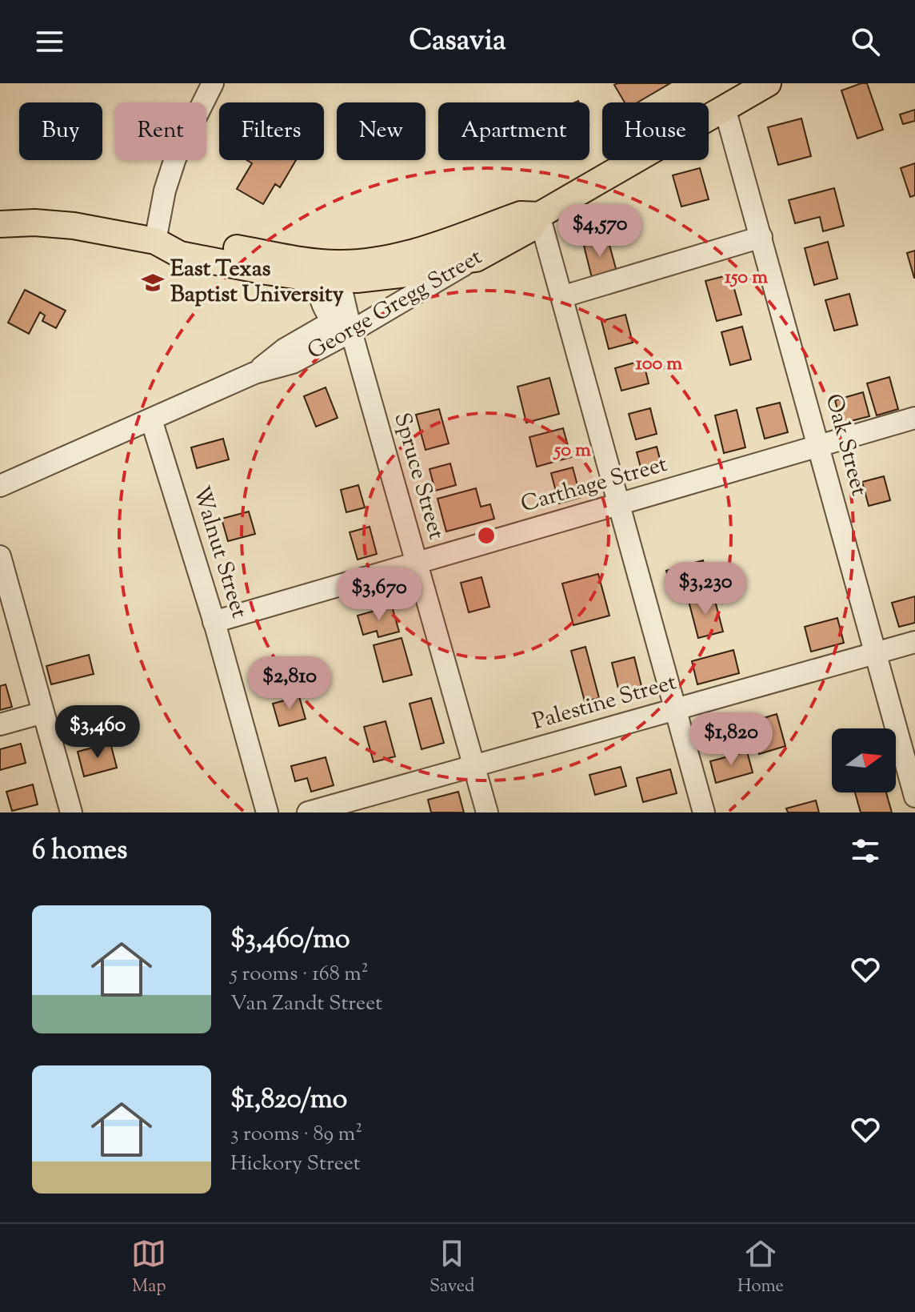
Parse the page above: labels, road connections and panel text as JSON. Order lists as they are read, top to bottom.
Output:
{
  "streets": {
    "main road": ["George Gregg Street"],
    "street": [
      "Oak Street",
      "Spruce Street",
      "Carthage Street",
      "Walnut Street",
      "Palestine Street"
    ]
  },
  "crossings": [
    ["George Gregg Street", "Oak Street"],
    ["George Gregg Street", "Spruce Street"],
    ["George Gregg Street", "Walnut Street"],
    ["Oak Street", "Carthage Street"],
    ["Oak Street", "Palestine Street"],
    ["Spruce Street", "Carthage Street"],
    ["Spruce Street", "Palestine Street"],
    ["Carthage Street", "Walnut Street"]
  ],
  "places": {
    "school or university": ["East Texas Baptist University"]
  },
  "north": "right",
  "page": {
    "header": "Casavia",
    "chip": [
      "Buy",
      "Rent",
      "Filters",
      "New",
      "Apartment",
      "House"
    ],
    "price": [
      "$4,570",
      "$3,230",
      "$3,670",
      "$2,810",
      "$3,460",
      "$1,820"
    ],
    "heading": "6 homes",
    "list": [
      {
        "name": "$3,460/mo",
        "note": "5 rooms · 168 m² · Van Zandt Street"
      },
      {
        "name": "$1,820/mo",
        "note": "3 rooms · 89 m² · Hickory Street"
      }
    ],
    "tabs": ["Map", "Saved", "Home"]
  },
  "rings": ["150 m", "100 m", "50 m"]
}
